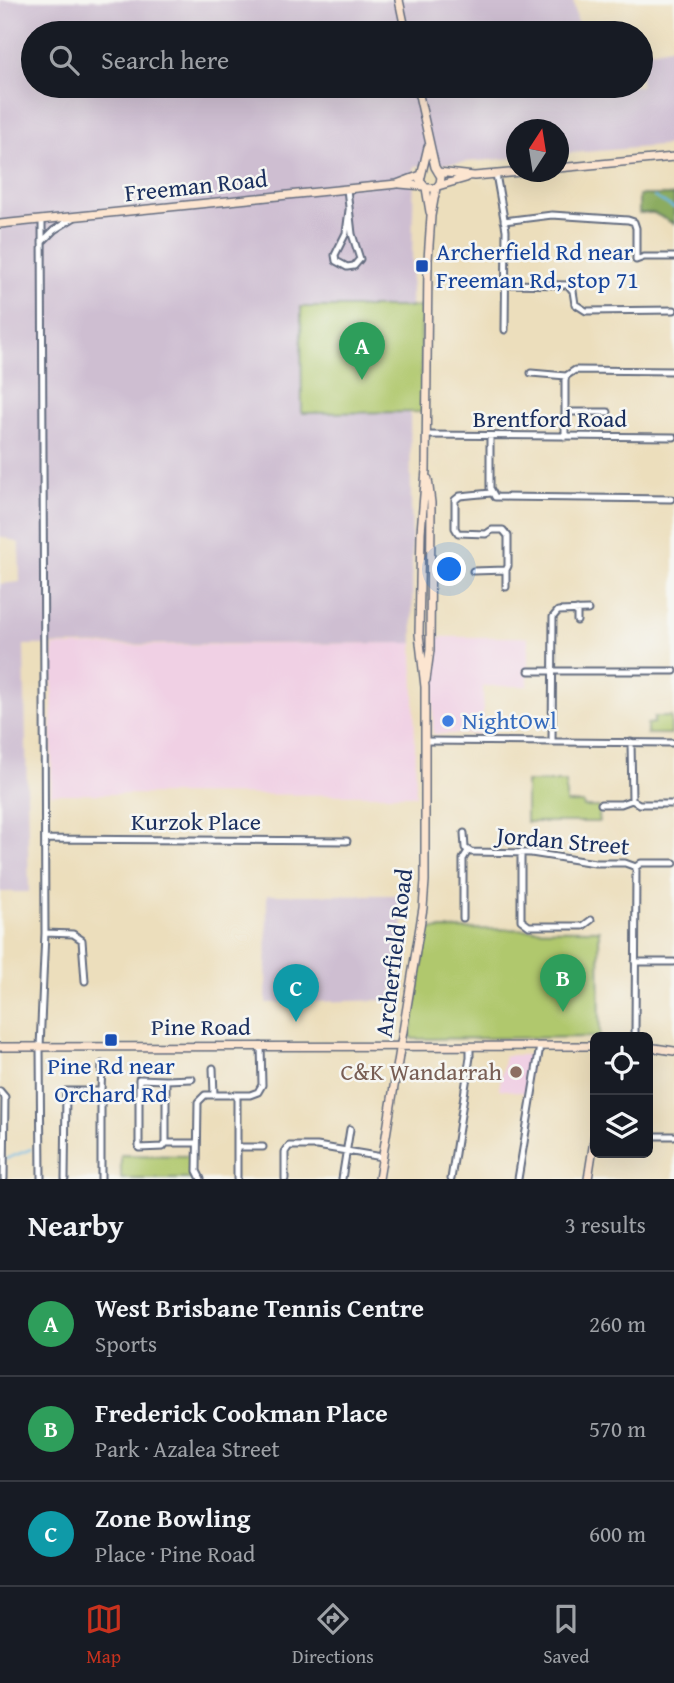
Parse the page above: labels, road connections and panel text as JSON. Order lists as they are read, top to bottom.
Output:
{
  "streets": {
    "street": [
      "Freeman Road",
      "Brentford Road",
      "Kurzok Place",
      "Jordan Street",
      "Archerfield Road",
      "Pine Road"
    ]
  },
  "crossings": [
    ["Freeman Road", "Archerfield Road"],
    ["Brentford Road", "Archerfield Road"],
    ["Archerfield Road", "Pine Road"]
  ],
  "places": {
    "transit": ["Archerfield Rd near Freeman Rd, stop 71", "Pine Rd near Orchard Rd"],
    "other": ["NightOwl", "C&K Wandarrah"]
  },
  "north": "top",
  "page": {
    "search": "Search here",
    "pins": ["A", "B", "C"],
    "heading": ["Nearby", "3 results"],
    "list": [
      {
        "mark": "A",
        "name": "West Brisbane Tennis Centre",
        "note": "Sports",
        "value": "260 m"
      },
      {
        "mark": "B",
        "name": "Frederick Cookman Place",
        "note": "Park · Azalea Street",
        "value": "570 m"
      },
      {
        "mark": "C",
        "name": "Zone Bowling",
        "note": "Place · Pine Road",
        "value": "600 m"
      }
    ],
    "nav": ["Map", "Directions", "Saved"]
  }
}
